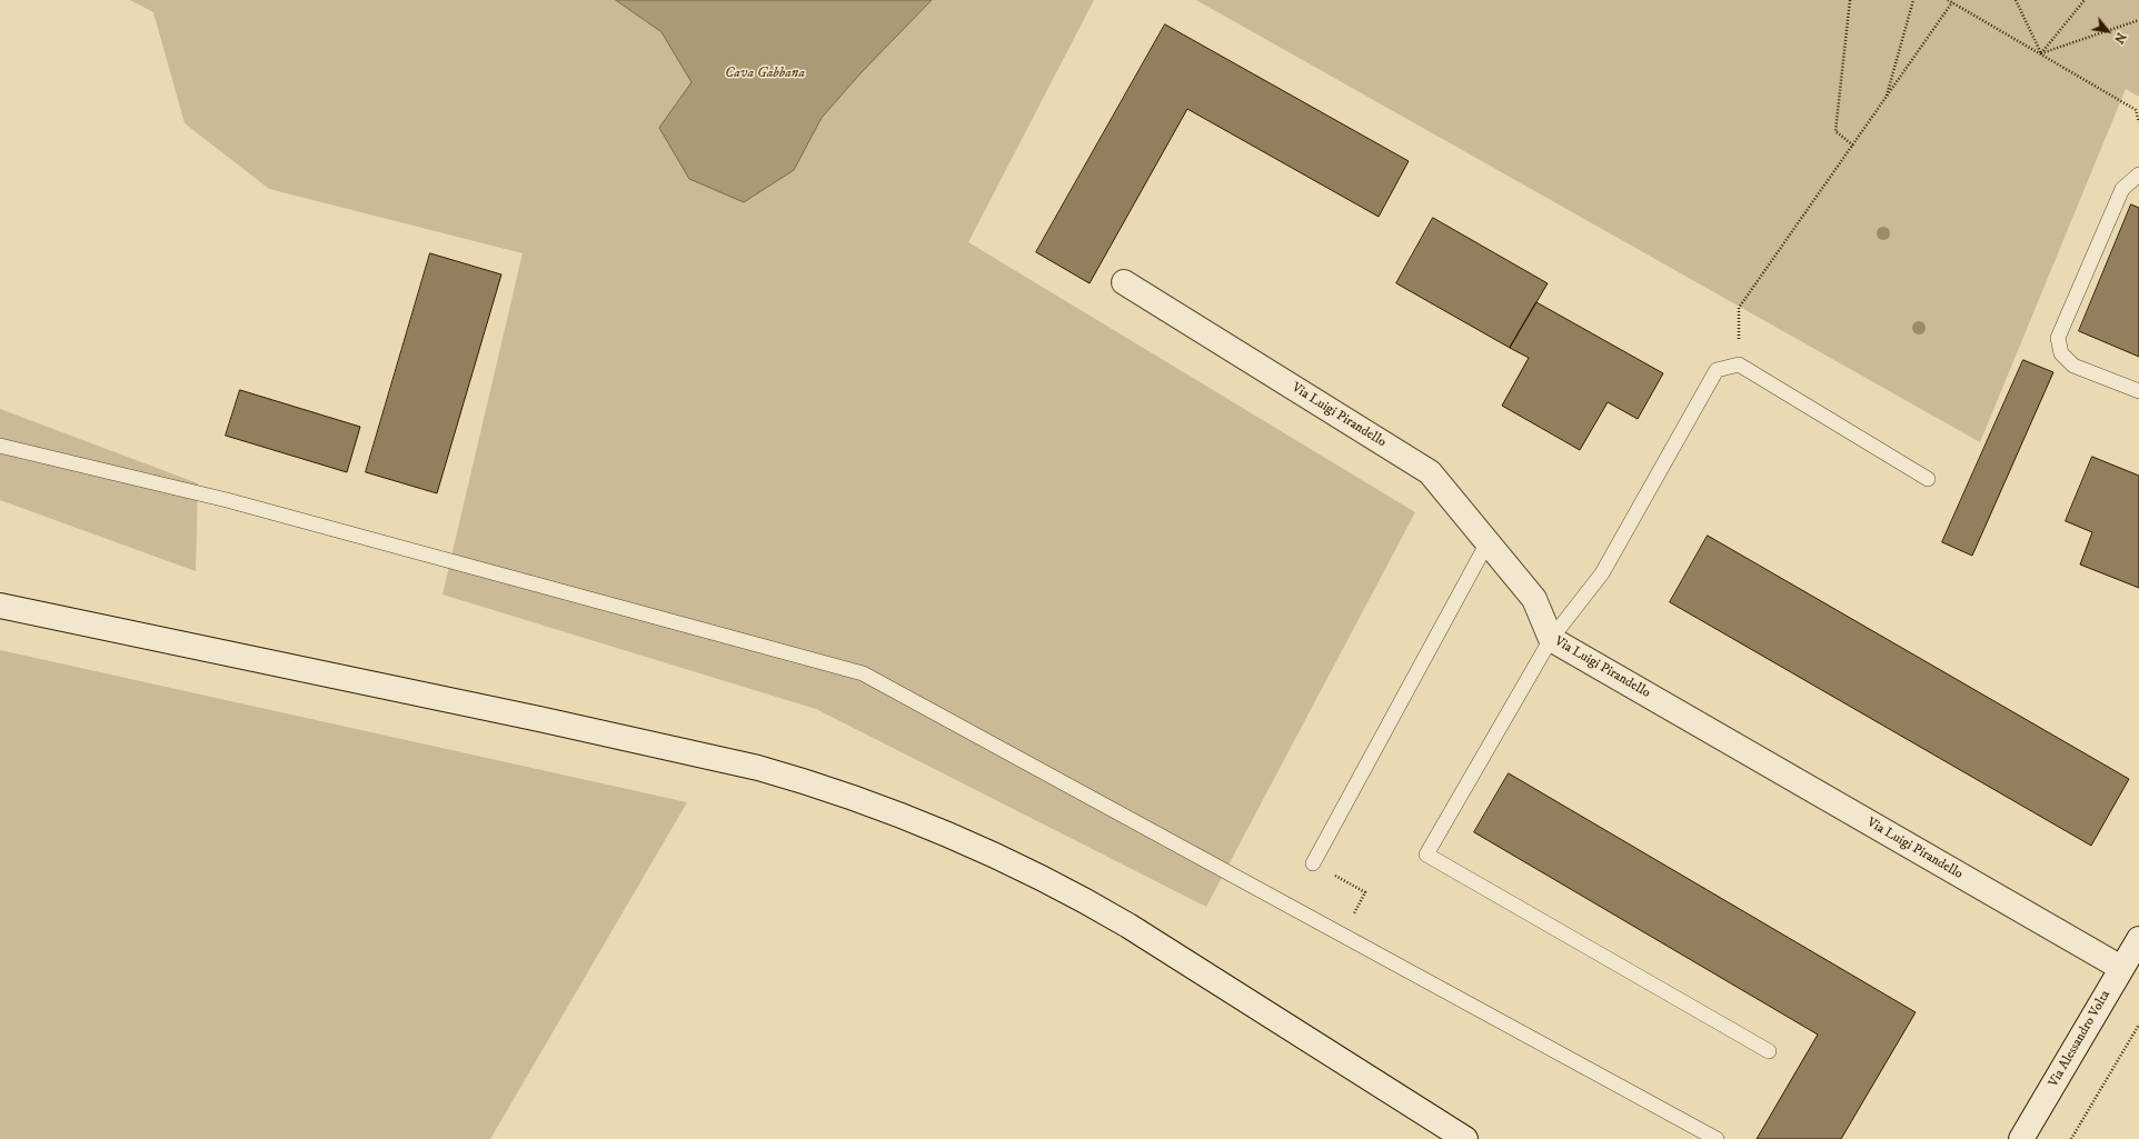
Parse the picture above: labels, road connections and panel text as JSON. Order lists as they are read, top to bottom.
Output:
{
  "streets": {
    "street": ["Via Luigi Pirandello", "Via Alessandro Volta"]
  },
  "crossings": [
    ["Via Luigi Pirandello", "Via Alessandro Volta"]
  ],
  "water": ["Cava Gabbana"],
  "north": "bottom right"
}
